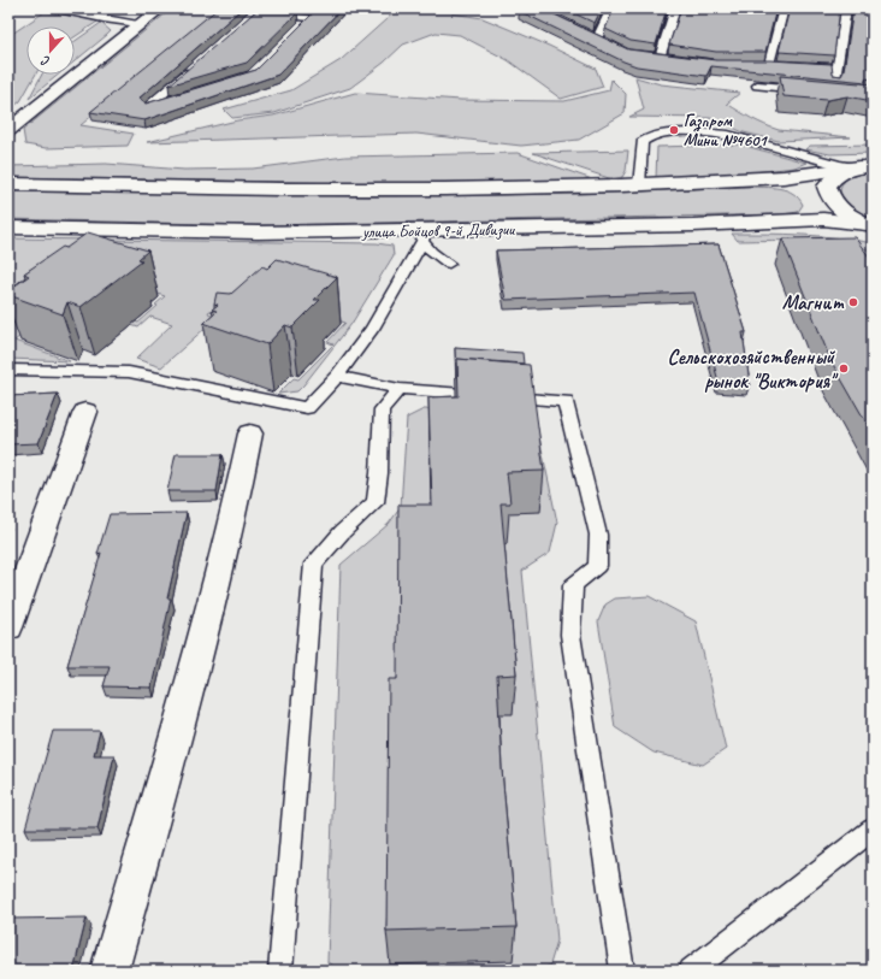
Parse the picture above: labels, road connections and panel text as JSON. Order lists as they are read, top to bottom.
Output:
{
  "streets": {
    "main road": ["улица Бойцов 9-й Дивизии"]
  },
  "places": ["Газпром Мини №4601", "Магнит", "Сельскохозяйственный рынок \"Виктория\""],
  "north": "bottom"
}
